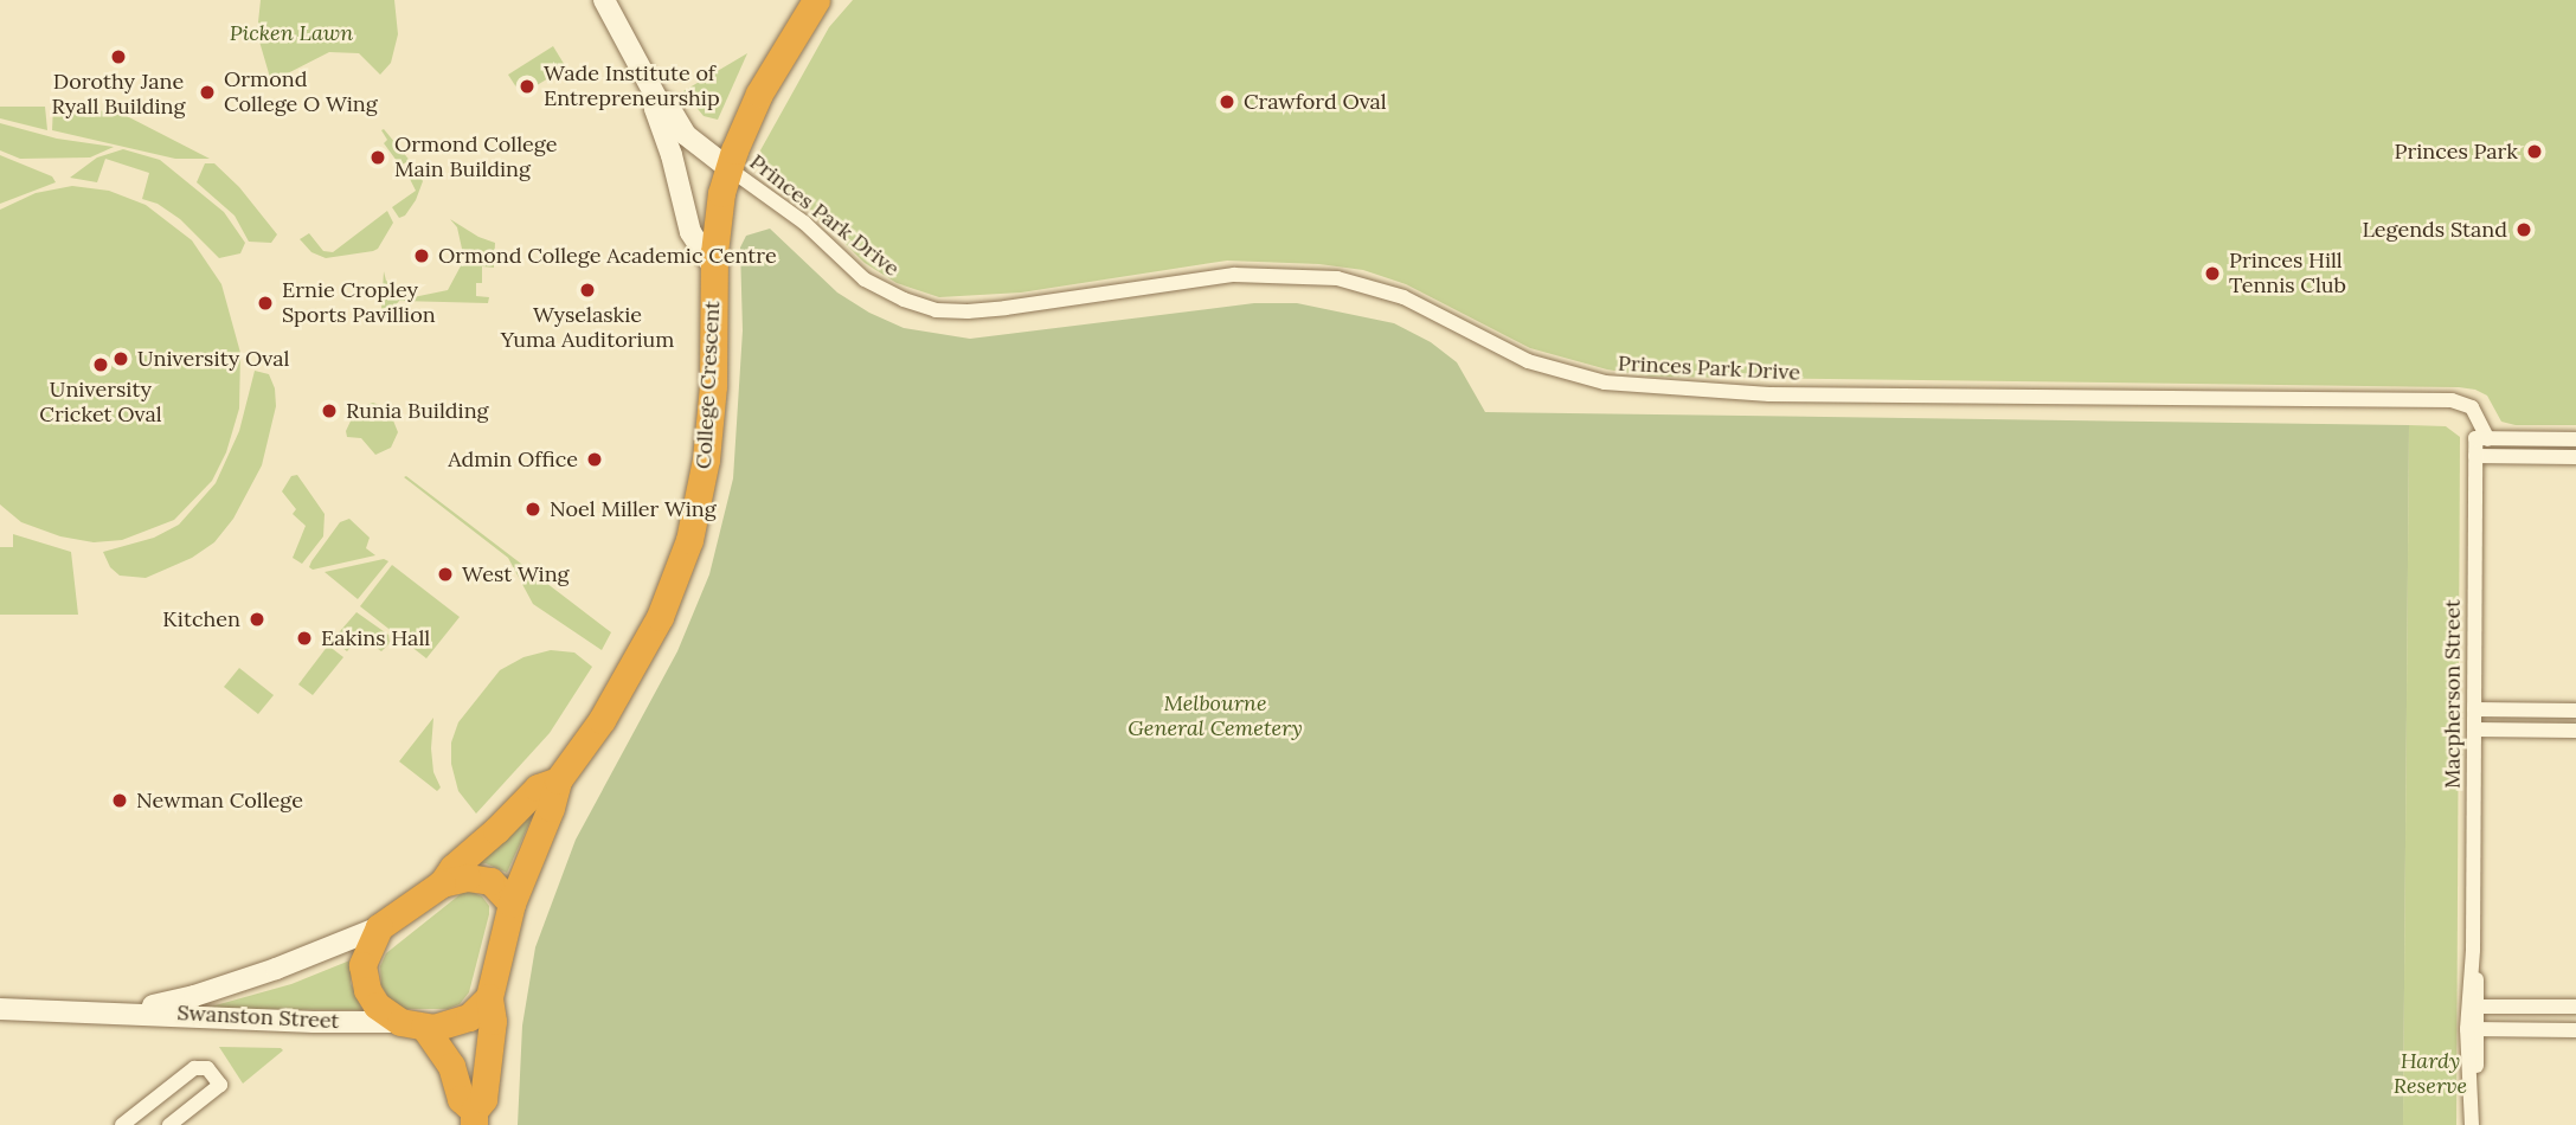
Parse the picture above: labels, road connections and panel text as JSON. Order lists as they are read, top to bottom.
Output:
{
  "streets": {
    "highway": ["College Crescent"],
    "main road": ["Swanston Street"],
    "street": ["Princes Park Drive", "Macpherson Street"]
  },
  "crossings": [
    ["Princes Park Drive", "College Crescent"],
    ["Princes Park Drive", "Macpherson Street"],
    ["College Crescent", "Swanston Street"]
  ],
  "parks": ["Picken Lawn", "Melbourne General Cemetery", "Hardy Reserve"],
  "places": [
    "Dorothy Jane Ryall Building",
    "Wade Institute of Entrepreneurship",
    "Ormond College O Wing",
    "Crawford Oval",
    "Princes Park",
    "Ormond College Main Building",
    "Legends Stand",
    "Ormond College Academic Centre",
    "Princes Hill Tennis Club",
    "Wyselaskie Yuma Auditorium",
    "Ernie Cropley Sports Pavillion",
    "University Oval",
    "University Cricket Oval",
    "Runia Building",
    "Admin Office",
    "Noel Miller Wing",
    "West Wing",
    "Kitchen",
    "Eakins Hall",
    "Newman College"
  ]
}
